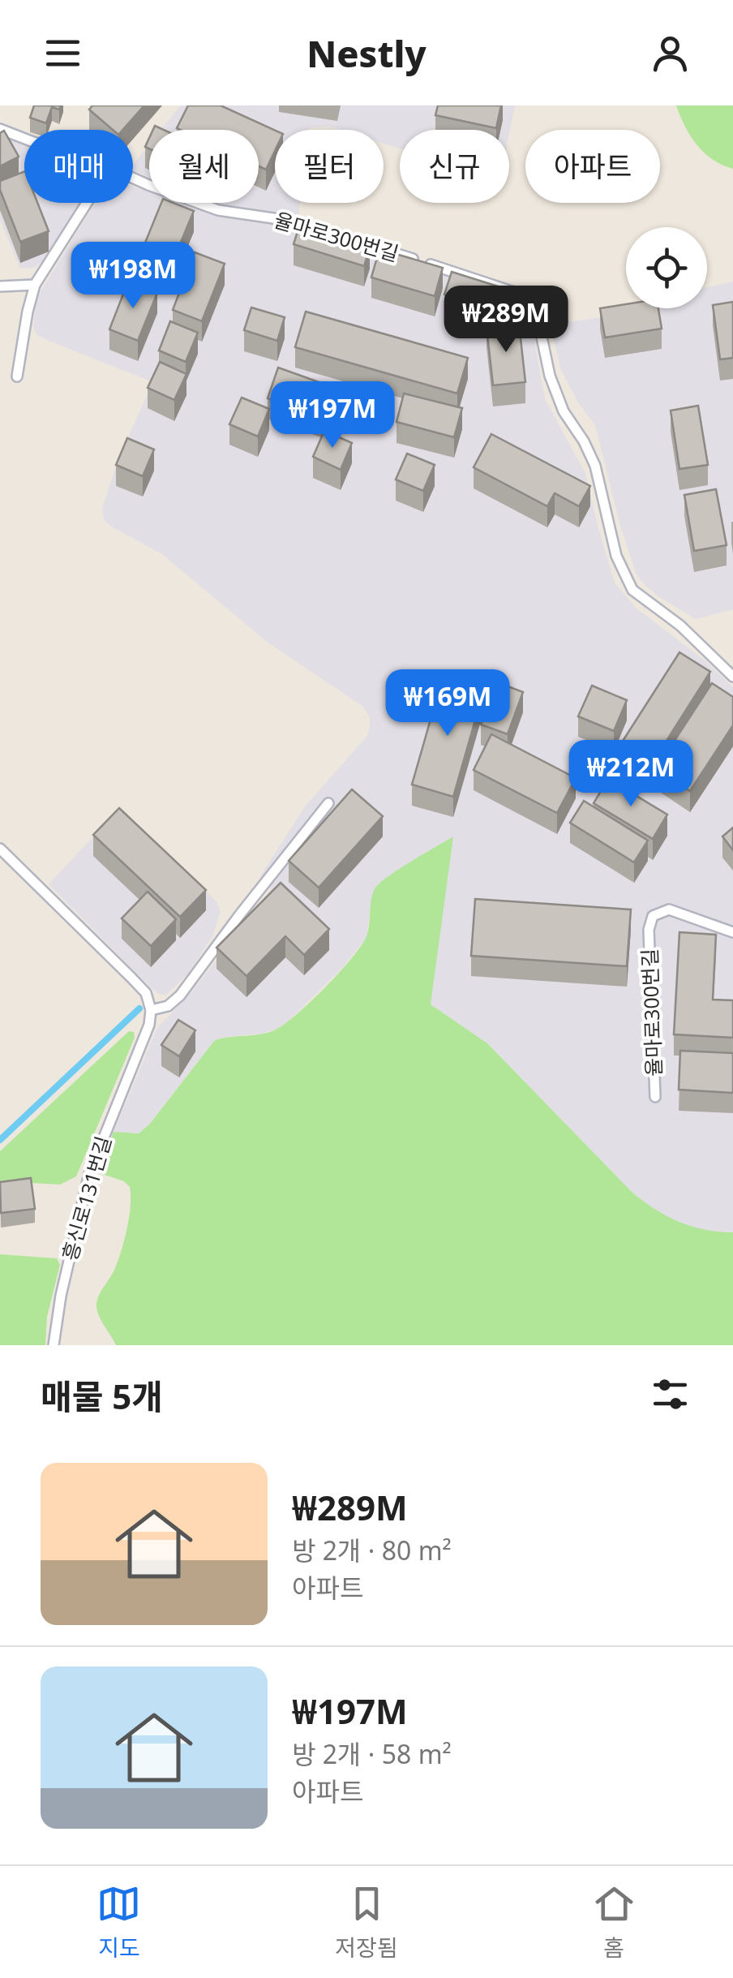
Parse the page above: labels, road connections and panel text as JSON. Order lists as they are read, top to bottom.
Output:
{
  "streets": {
    "lane": ["율마로300번길", "흥신로131번길"]
  },
  "page": {
    "header": "Nestly",
    "chip": [
      "매매",
      "월세",
      "필터",
      "신규",
      "아파트"
    ],
    "price": [
      "₩198M",
      "₩289M",
      "₩197M",
      "₩169M",
      "₩212M"
    ],
    "heading": "매물 5개",
    "list": [
      {
        "name": "₩289M",
        "note": "방 2개 · 80 m² · 아파트"
      },
      {
        "name": "₩197M",
        "note": "방 2개 · 58 m² · 아파트"
      }
    ],
    "tabs": ["지도", "저장됨", "홈"]
  }
}
